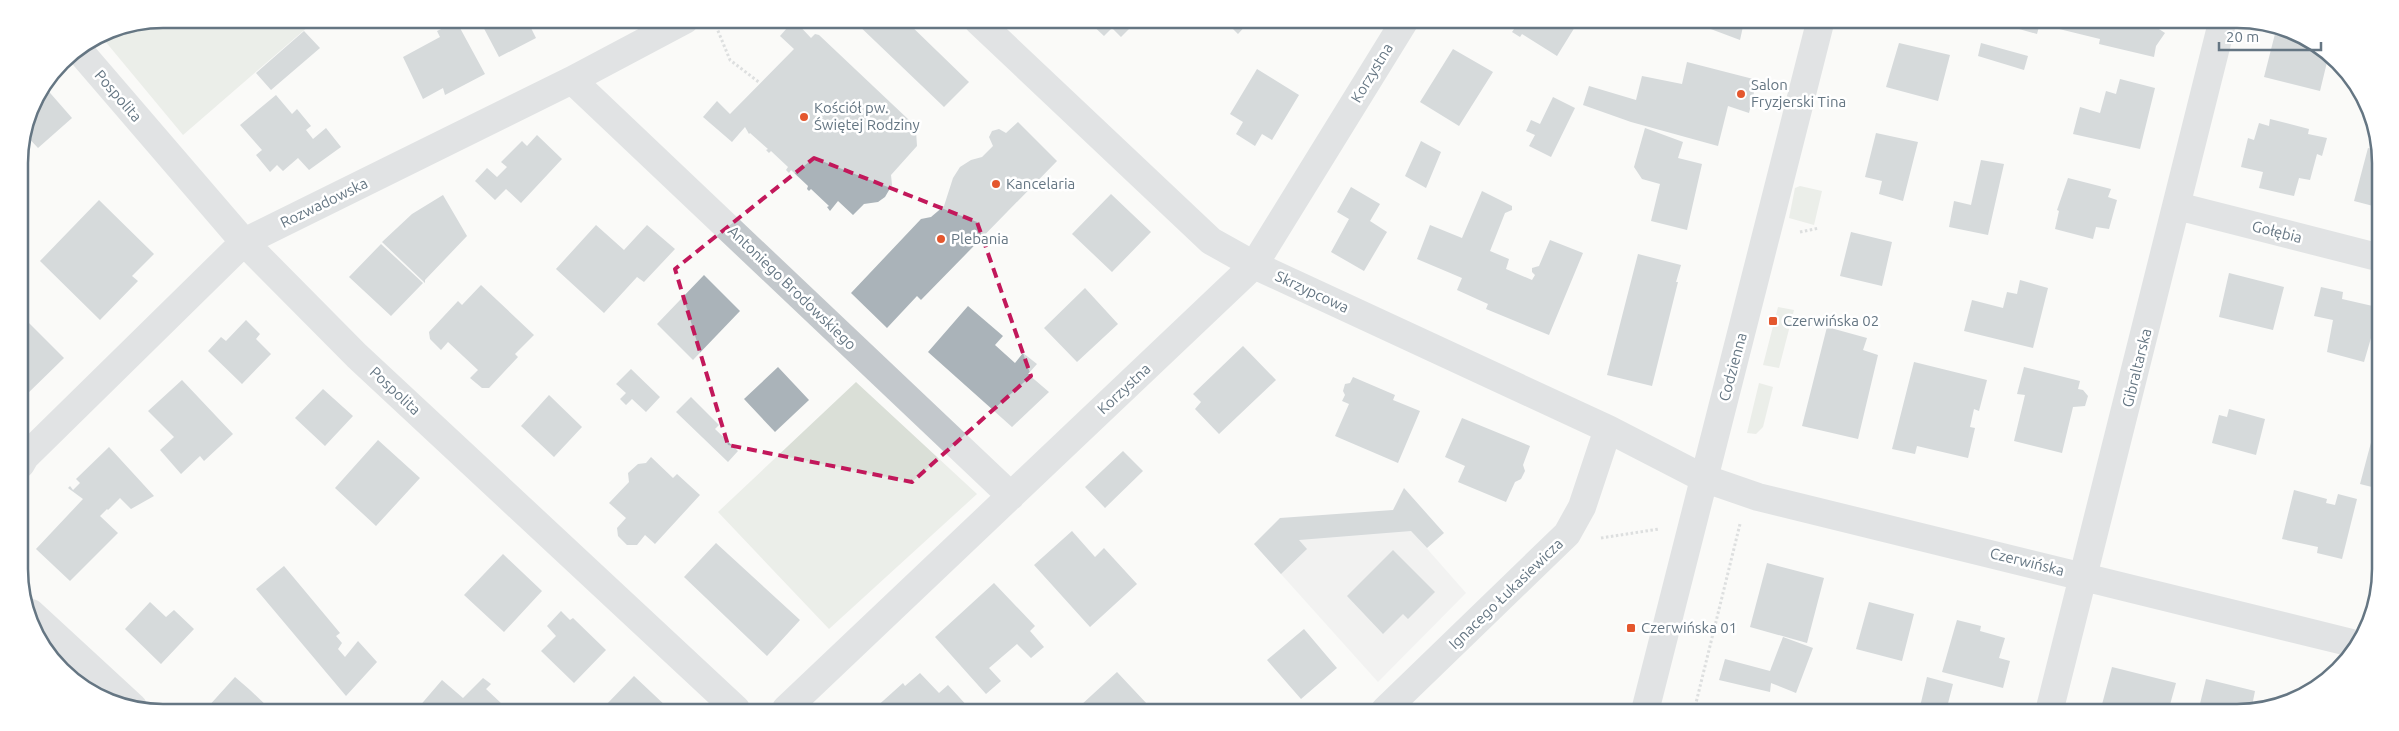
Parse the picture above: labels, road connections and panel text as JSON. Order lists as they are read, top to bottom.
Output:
{
  "streets": {
    "street": [
      "Korzystna",
      "Pospolita",
      "Rozwadowska",
      "Gołębia",
      "Antoniego Brodowskiego",
      "Skrzypcowa",
      "Codzienna",
      "Gibraltarska",
      "Czerwińska",
      "Ignacego Łukasiewicza"
    ]
  },
  "crossings": [
    ["Korzystna", "Antoniego Brodowskiego"],
    ["Korzystna", "Skrzypcowa"],
    ["Pospolita", "Rozwadowska"],
    ["Rozwadowska", "Antoniego Brodowskiego"],
    ["Gołębia", "Gibraltarska"],
    ["Skrzypcowa", "Codzienna"],
    ["Skrzypcowa", "Czerwińska"],
    ["Skrzypcowa", "Ignacego Łukasiewicza"],
    ["Codzienna", "Czerwińska"],
    ["Gibraltarska", "Czerwińska"]
  ],
  "places": {
    "other": [
      "Salon Fryzjerski Tina",
      "Kościół pw. Świętej Rodziny",
      "Kancelaria",
      "Plebania"
    ],
    "transit": ["Czerwińska 02", "Czerwińska 01"]
  },
  "scale_bar": "20 m"
}
